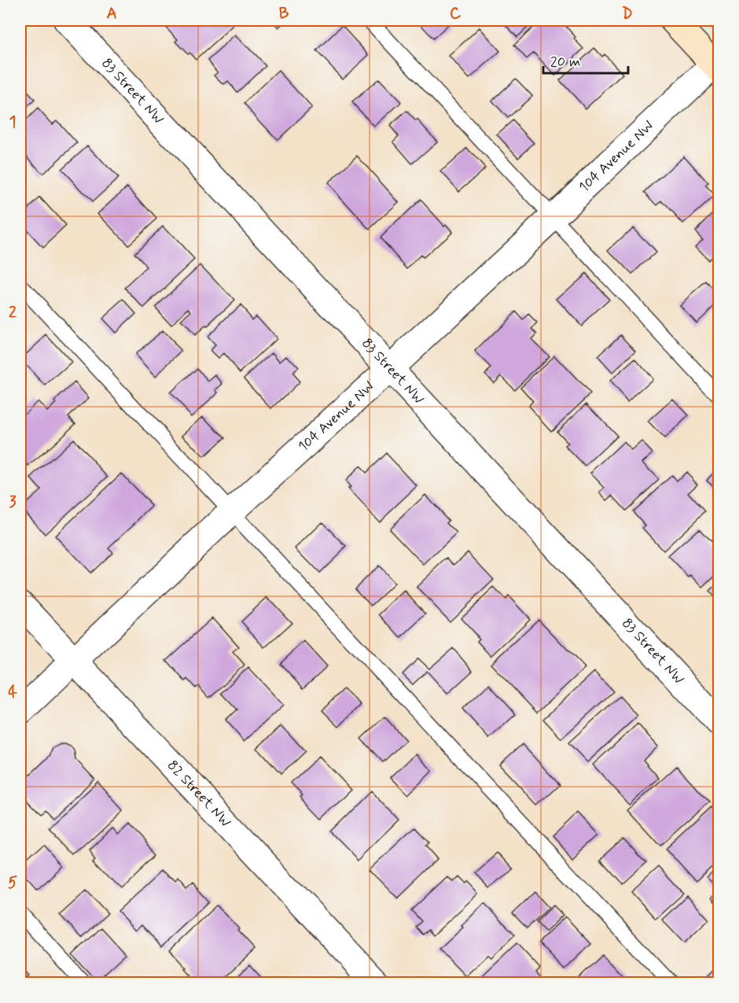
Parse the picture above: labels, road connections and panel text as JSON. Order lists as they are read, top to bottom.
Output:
{
  "streets": {
    "street": ["83 Street NW", "104 Avenue NW", "82 Street NW"]
  },
  "crossings": [
    ["83 Street NW", "104 Avenue NW"],
    ["104 Avenue NW", "82 Street NW"]
  ],
  "scale_bar": "20 m",
  "grid": {
    "columns": [
      "A",
      "B",
      "C",
      "D"
    ],
    "rows": [
      "1",
      "2",
      "3",
      "4",
      "5"
    ]
  }
}
